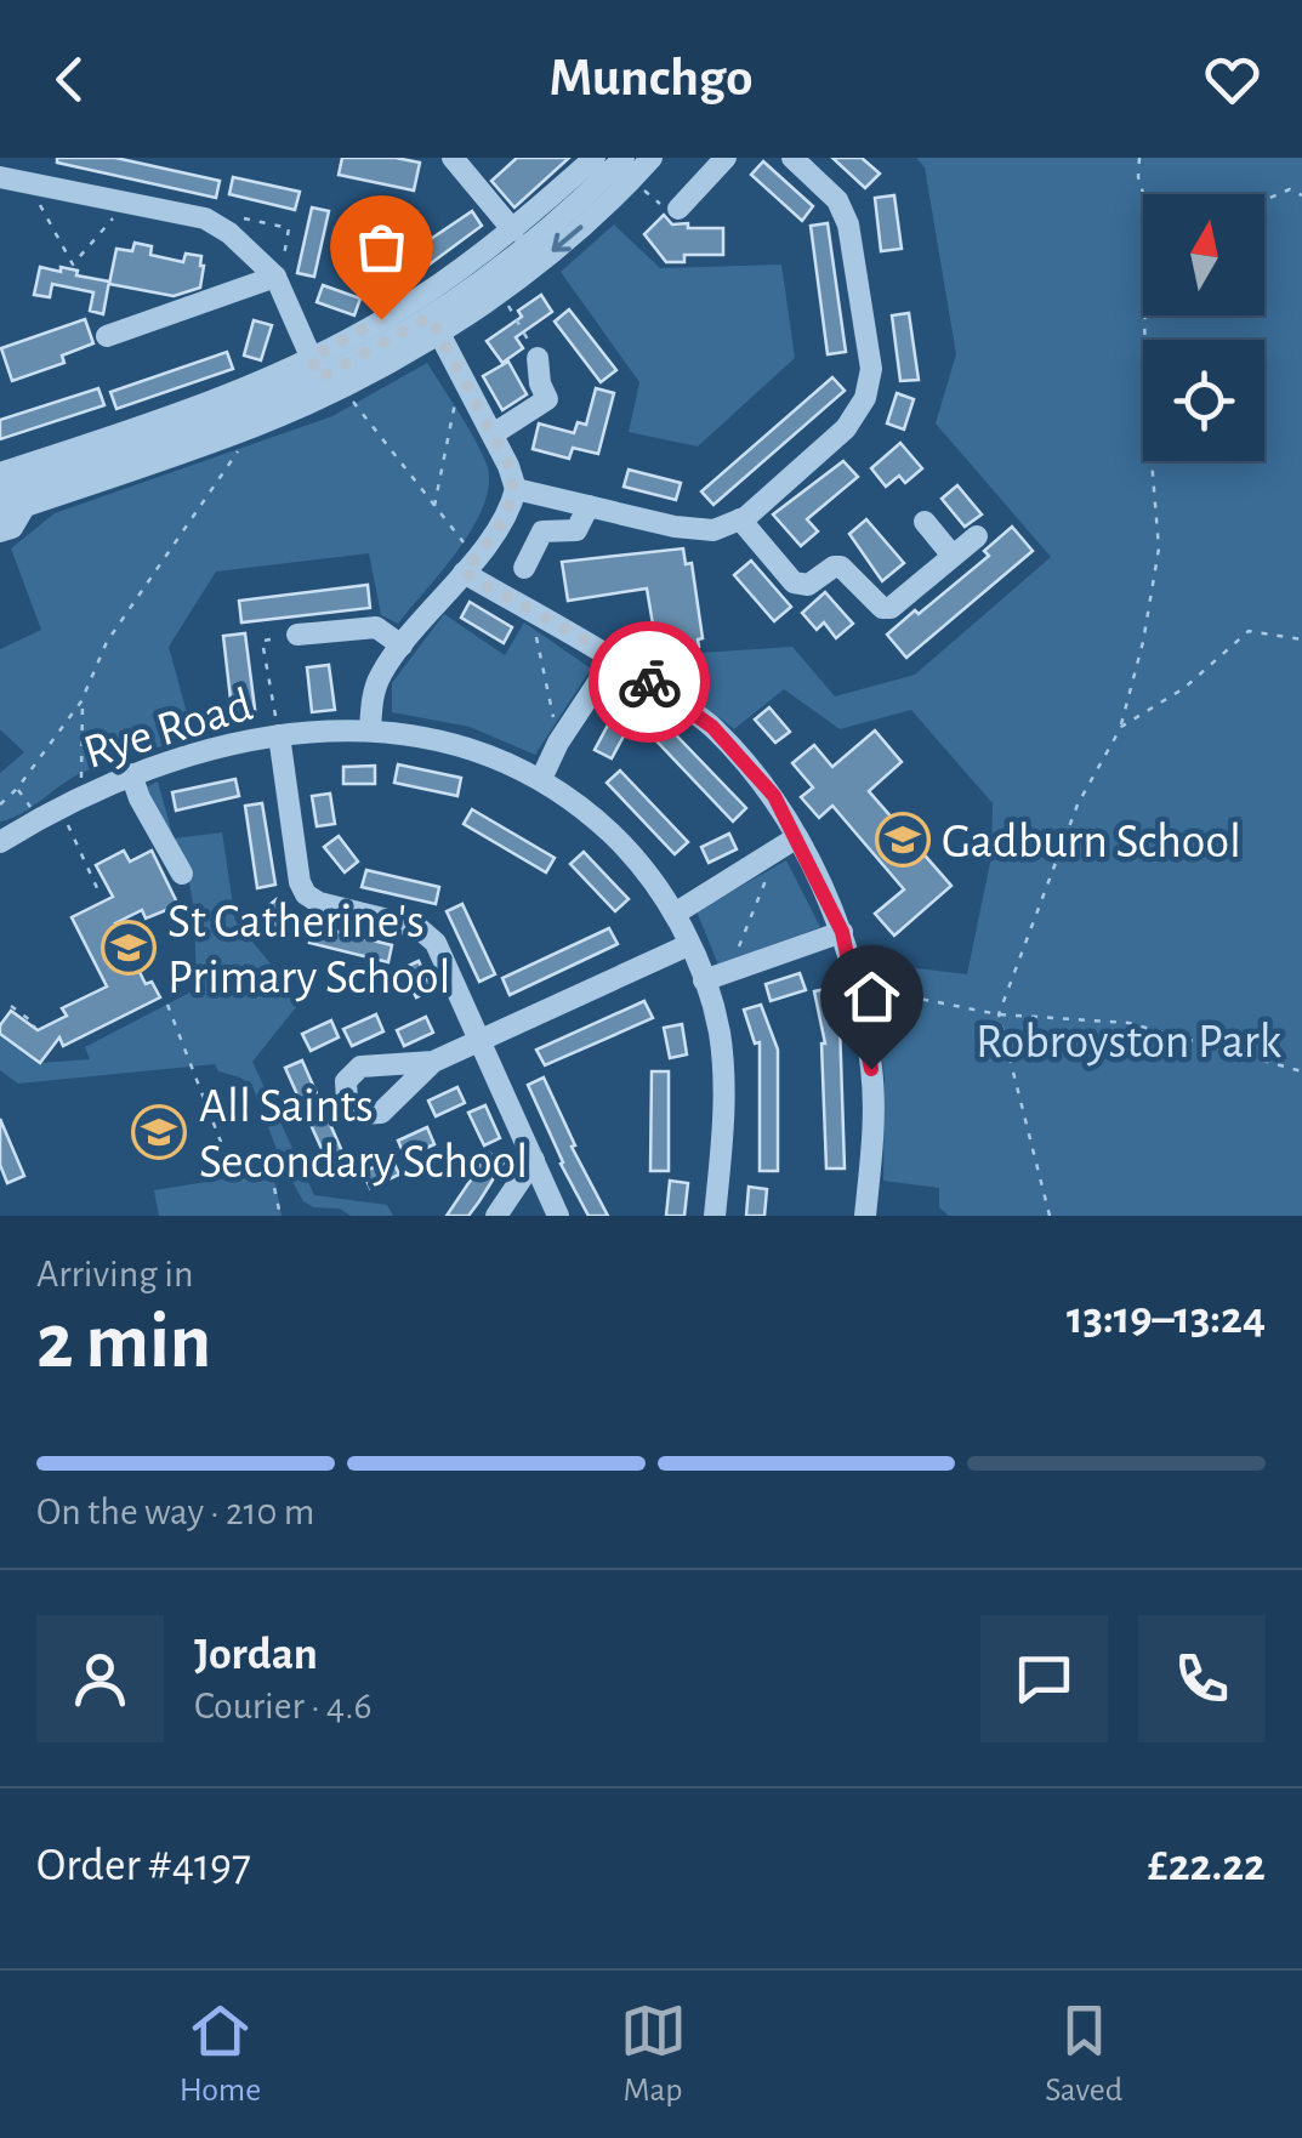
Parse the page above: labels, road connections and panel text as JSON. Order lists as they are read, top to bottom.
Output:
{
  "streets": {
    "street": ["Rye Road"]
  },
  "parks": ["Robroyston Park"],
  "places": {
    "school or university": ["Gadburn School", "St Catherine's Primary School", "All Saints Secondary School"]
  },
  "north": "top",
  "page": {
    "header": "Munchgo",
    "heading": ["2 min", "Arriving in", "13:19–13:24"],
    "panel": [
      "Jordan",
      "Courier · 4.6",
      "Order #4197",
      "£22.22"
    ],
    "bar": "On the way · 210 m",
    "tabs": ["Home", "Map", "Saved"]
  }
}
